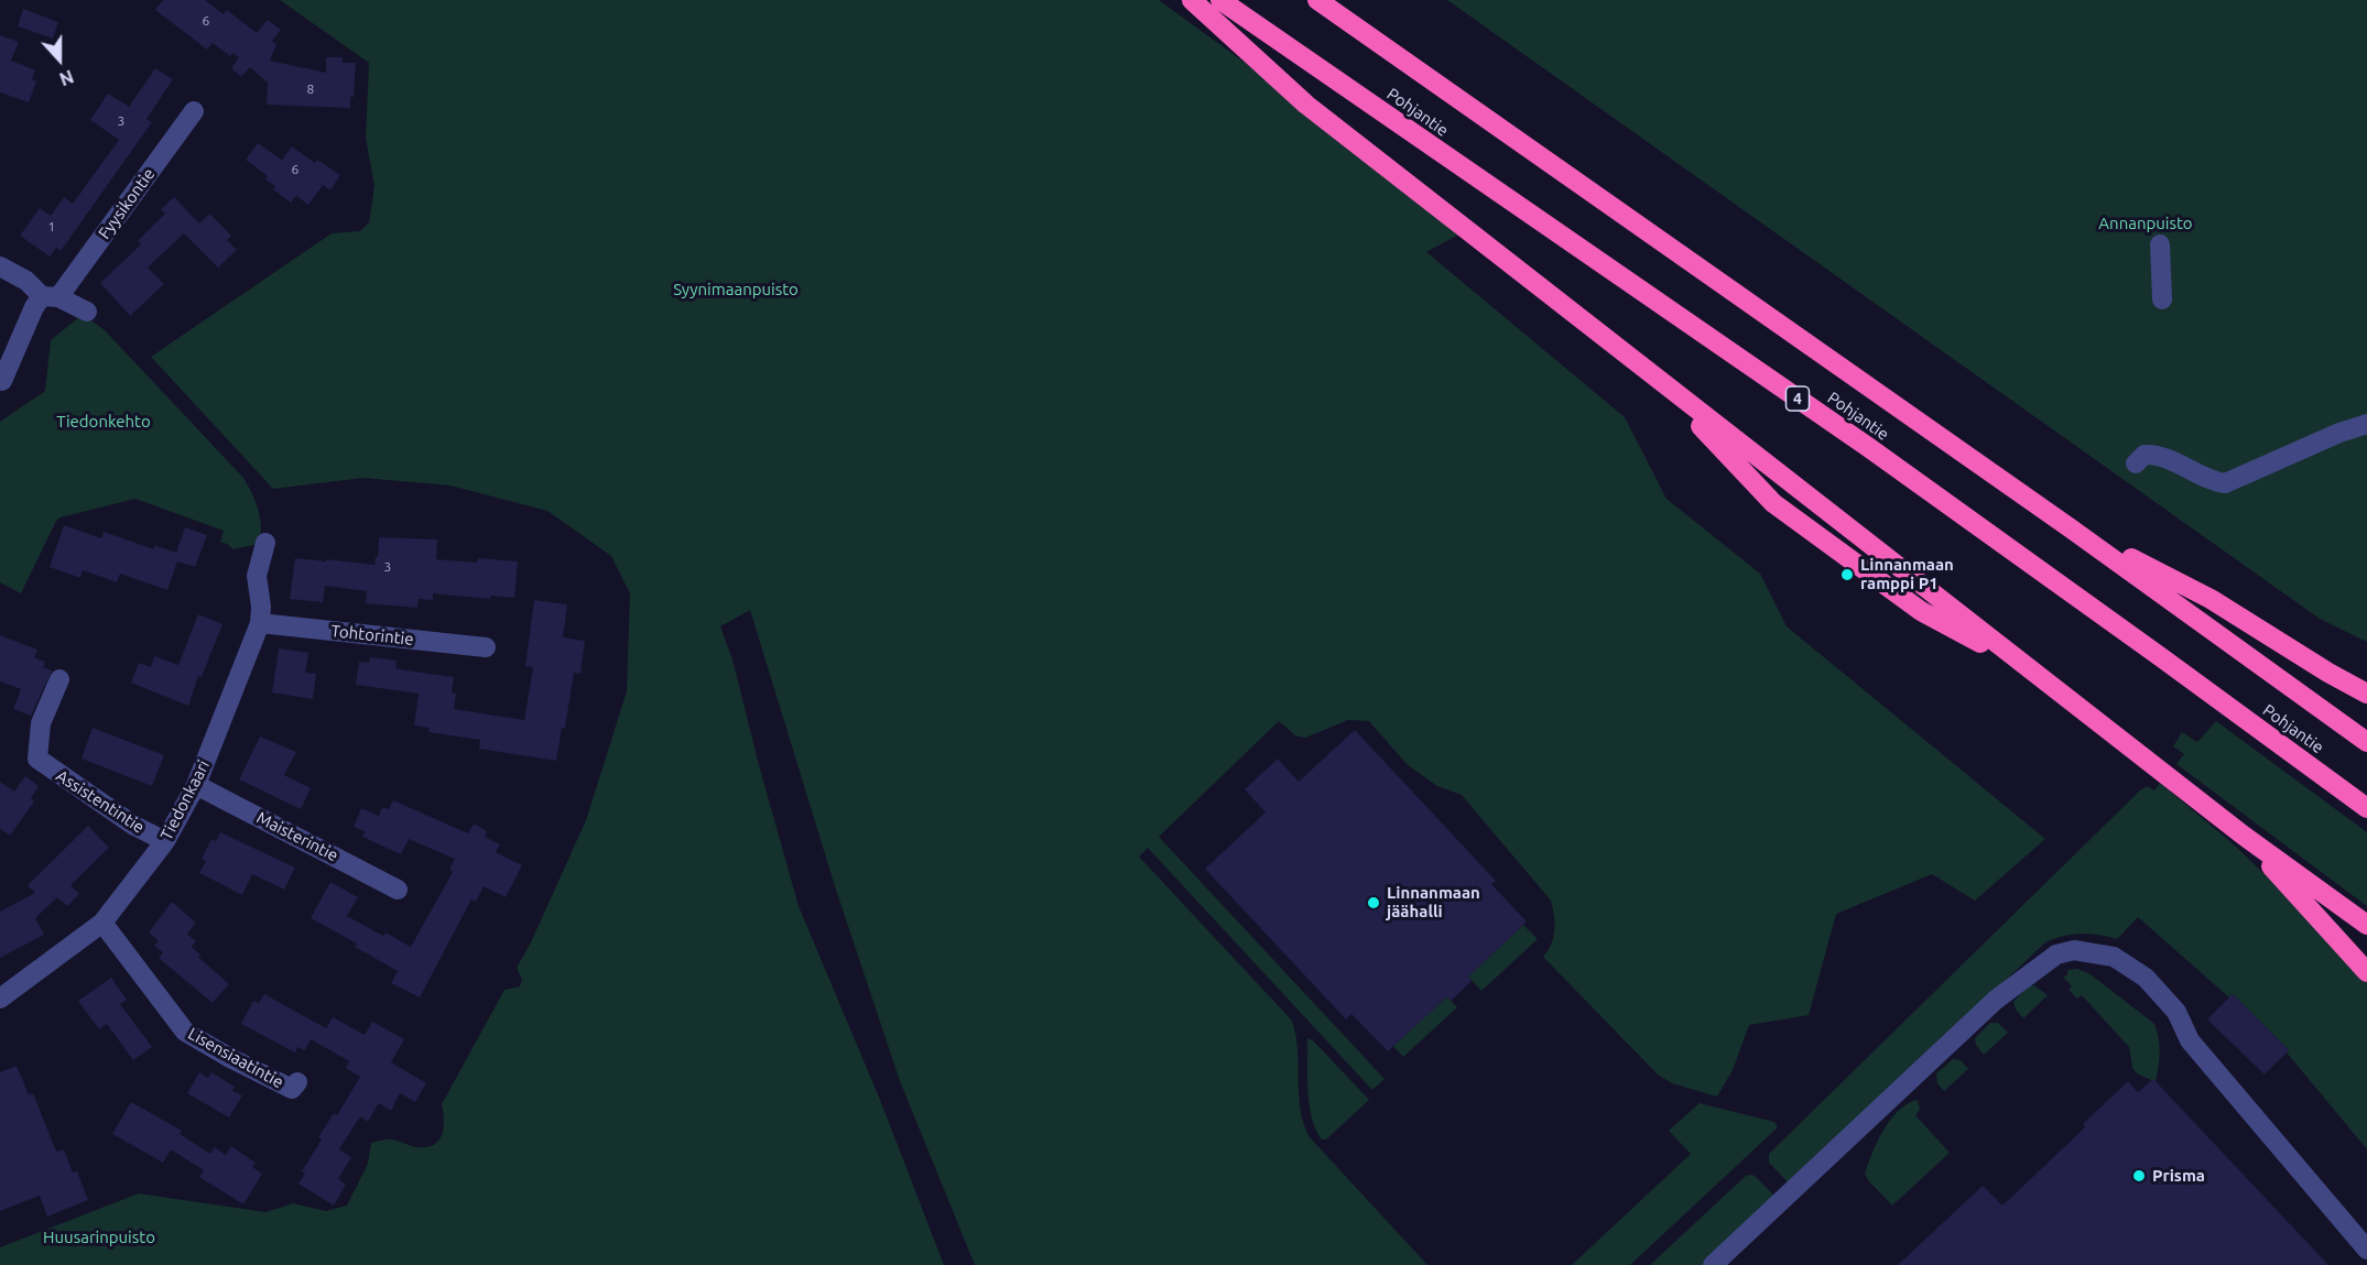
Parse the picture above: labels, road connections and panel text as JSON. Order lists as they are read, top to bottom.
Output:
{
  "streets": {
    "highway": ["Pohjantie", "4"],
    "street": [
      "Fyysikontie",
      "Tohtorintie",
      "Tiedonkaari",
      "Assistentintie",
      "Maisterintie",
      "Lisensiaatintie"
    ]
  },
  "crossings": [
    ["Tohtorintie", "Tiedonkaari"],
    ["Tiedonkaari", "Assistentintie"],
    ["Tiedonkaari", "Maisterintie"],
    ["Tiedonkaari", "Lisensiaatintie"]
  ],
  "parks": [
    "Annanpuisto",
    "Syynimaanpuisto",
    "Tiedonkehto",
    "Huusarinpuisto"
  ],
  "places": ["Linnanmaan ramppi P1", "Linnanmaan jäähalli", "Prisma"],
  "house_numbers": [
    "6",
    "8",
    "3",
    "6",
    "1",
    "3"
  ],
  "north": "bottom"
}
